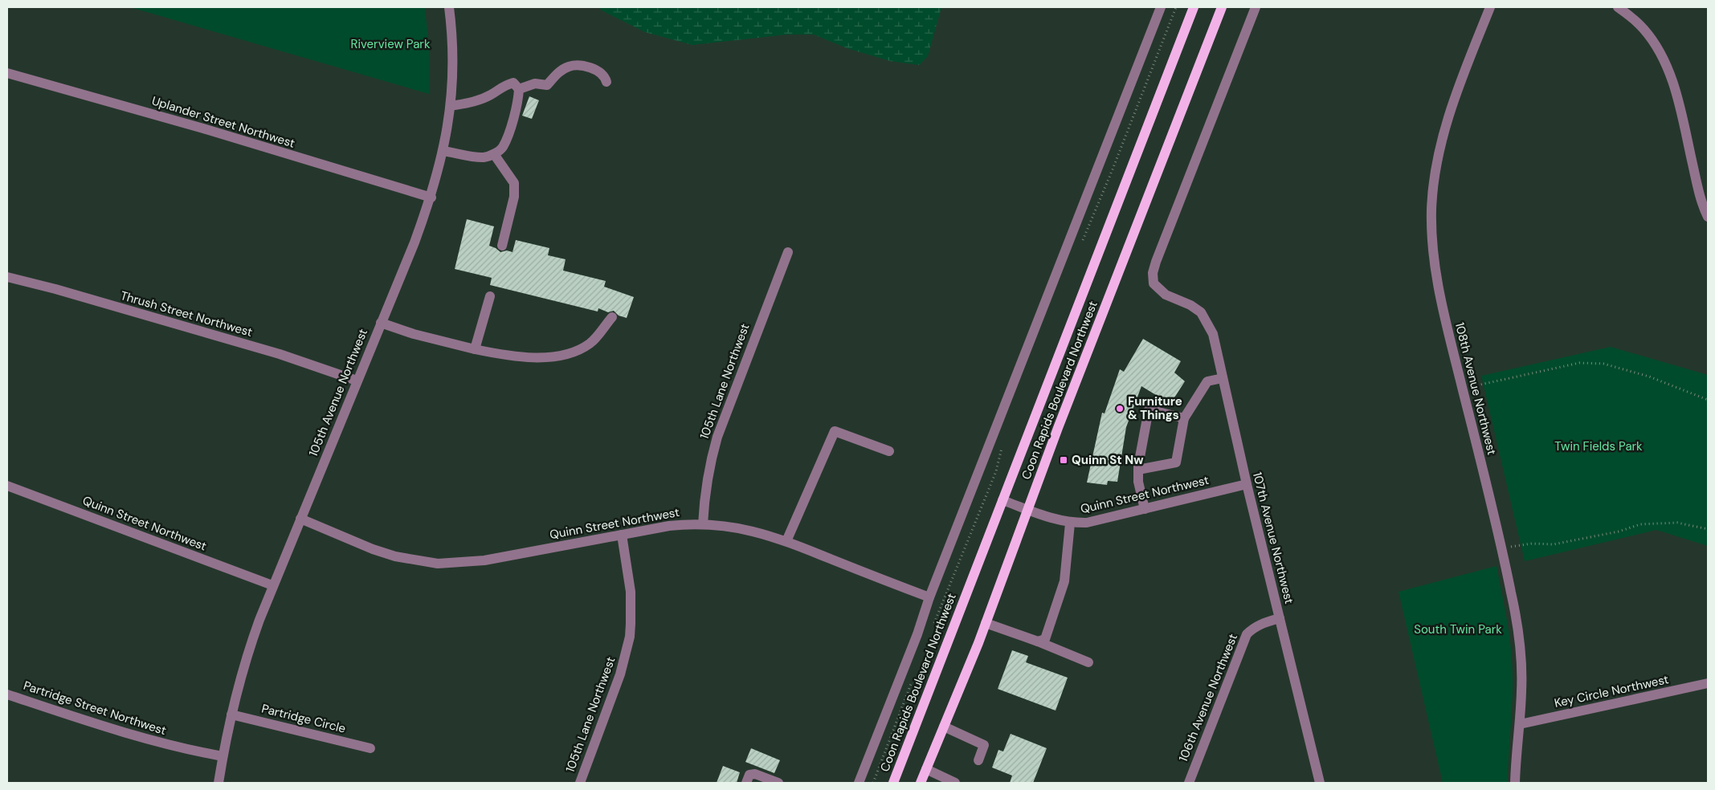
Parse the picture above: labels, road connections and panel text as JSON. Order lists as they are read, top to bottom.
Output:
{
  "streets": {
    "main road": ["Coon Rapids Boulevard Northwest"],
    "street": [
      "Uplander Street Northwest",
      "Thrush Street Northwest",
      "105th Lane Northwest",
      "108th Avenue Northwest",
      "105th Avenue Northwest",
      "Quinn Street Northwest",
      "107th Avenue Northwest",
      "Key Circle Northwest",
      "106th Avenue Northwest",
      "Partridge Street Northwest",
      "Partridge Circle"
    ]
  },
  "crossings": [
    ["Uplander Street Northwest", "105th Avenue Northwest"],
    ["Thrush Street Northwest", "105th Avenue Northwest"],
    ["105th Lane Northwest", "Quinn Street Northwest"],
    ["108th Avenue Northwest", "Key Circle Northwest"],
    ["Coon Rapids Boulevard Northwest", "Quinn Street Northwest"],
    ["105th Avenue Northwest", "Quinn Street Northwest"],
    ["105th Avenue Northwest", "Partridge Street Northwest"],
    ["105th Avenue Northwest", "Partridge Circle"],
    ["Quinn Street Northwest", "107th Avenue Northwest"],
    ["107th Avenue Northwest", "106th Avenue Northwest"]
  ],
  "parks": ["Riverview Park", "Twin Fields Park", "South Twin Park"],
  "places": {
    "other": ["Furniture & Things"],
    "transit": ["Quinn St Nw"]
  }
}
